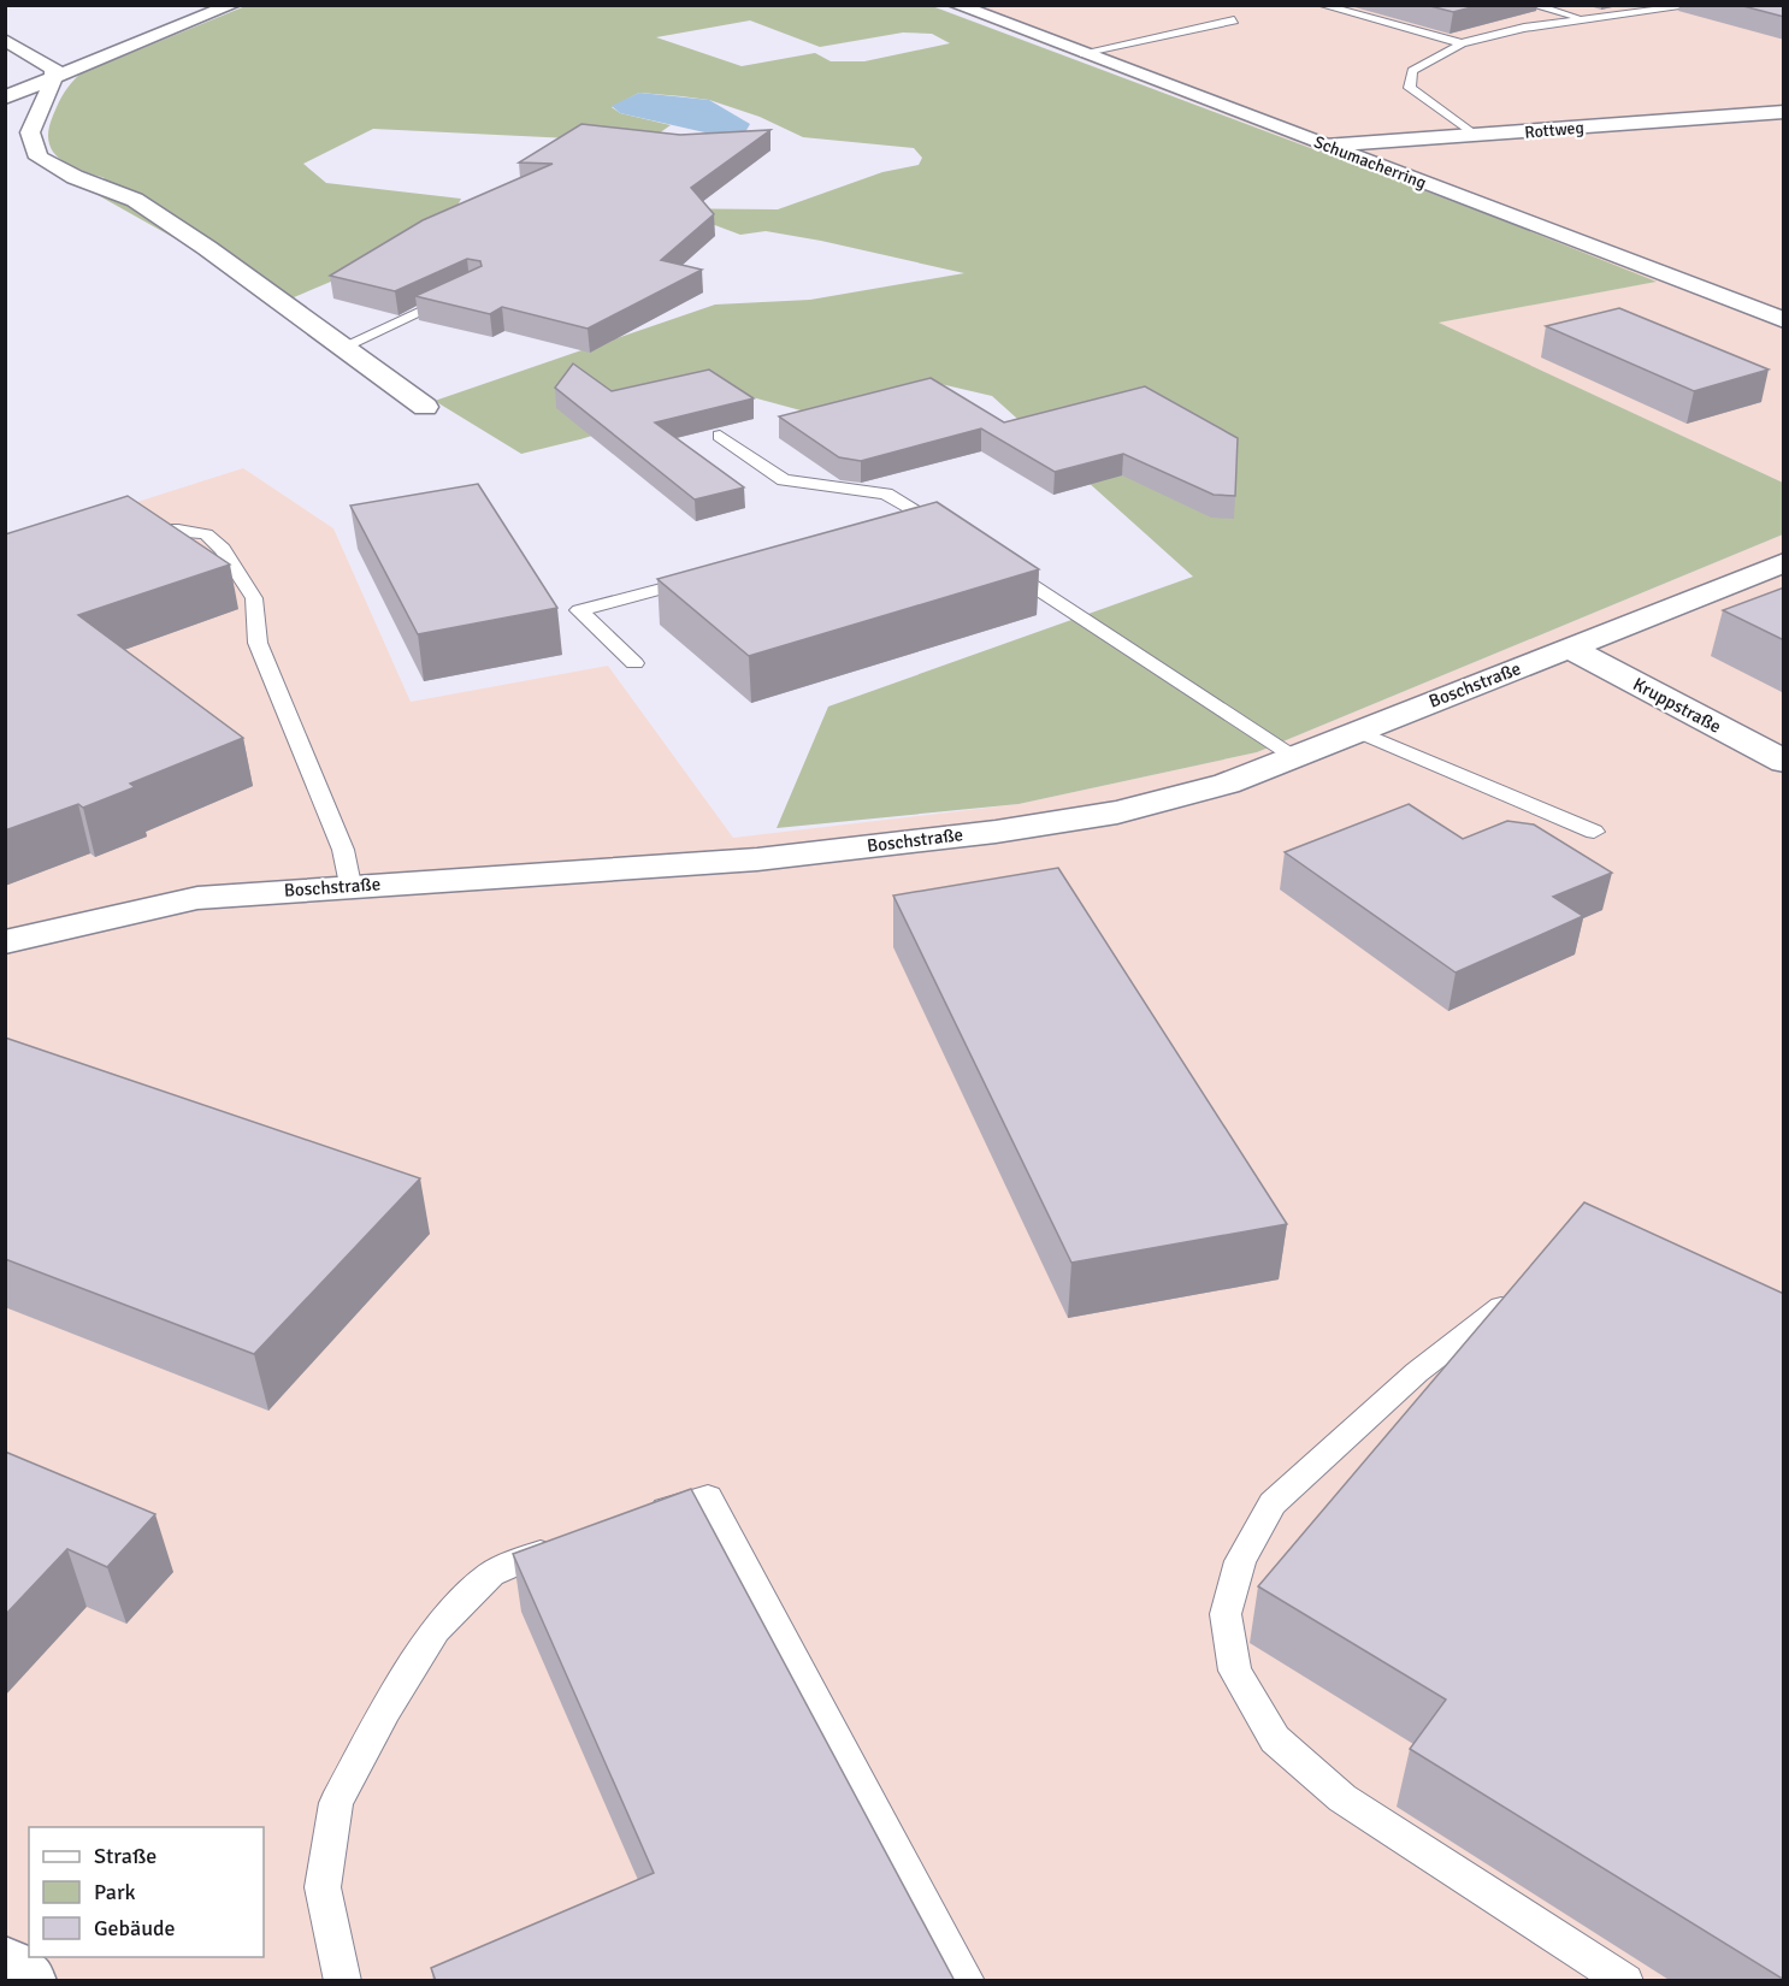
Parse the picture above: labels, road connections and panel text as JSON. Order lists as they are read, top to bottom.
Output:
{
  "streets": {
    "street": [
      "Rottweg",
      "Schumacherring",
      "Boschstraße",
      "Kruppstraße"
    ]
  },
  "crossings": [
    ["Rottweg", "Schumacherring"],
    ["Boschstraße", "Kruppstraße"]
  ],
  "legend": ["Straße", "Park", "Gebäude"]
}
